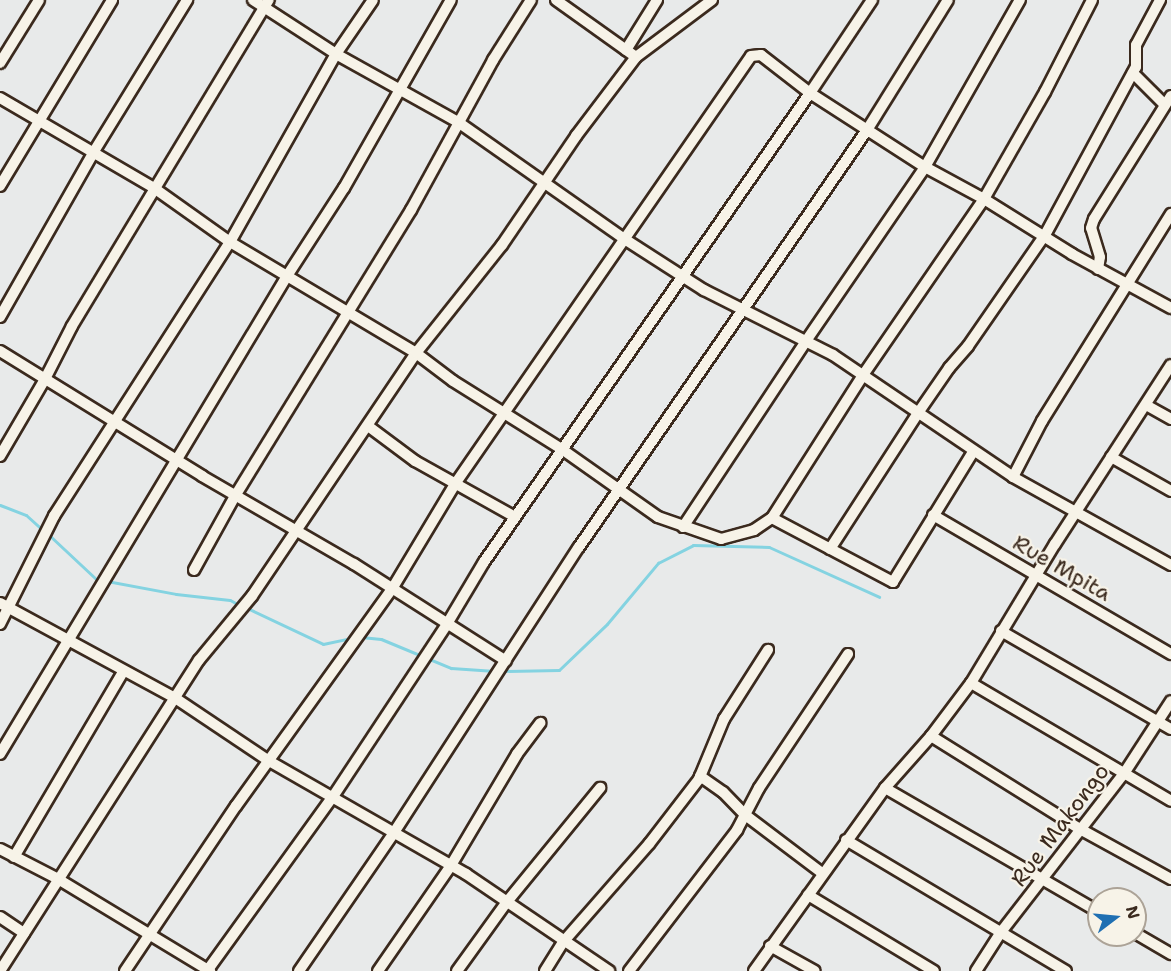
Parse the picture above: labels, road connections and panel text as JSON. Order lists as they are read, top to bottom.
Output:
{
  "streets": {
    "street": ["Rue Mpita", "Rue Makongo"]
  },
  "north": "right"
}
